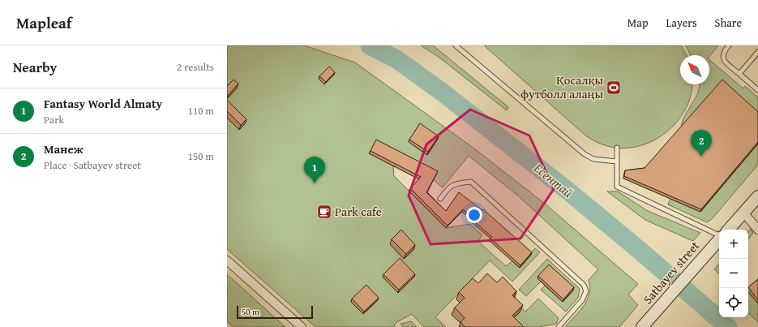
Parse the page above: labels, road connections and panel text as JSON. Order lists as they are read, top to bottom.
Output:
{
  "streets": {
    "main road": ["Satbayev street"]
  },
  "water": ["Есентай"],
  "places": {
    "sports": ["Қосалқы футболл алаңы"],
    "cafe": ["Park cafe"]
  },
  "scale_bar": "50 m",
  "north": "top left",
  "page": {
    "header": "Mapleaf",
    "nav": ["Map", "Layers", "Share"],
    "heading": ["Nearby", "2 results"],
    "list": [
      {
        "mark": "1",
        "name": "Fantasy World Almaty",
        "note": "Park",
        "value": "110 m"
      },
      {
        "mark": "2",
        "name": "Манеж",
        "note": "Place · Satbayev street",
        "value": "150 m"
      }
    ],
    "pins": ["2", "1"],
    "map_buttons": ["+", "−"],
    "scale": "50 m"
  }
}
